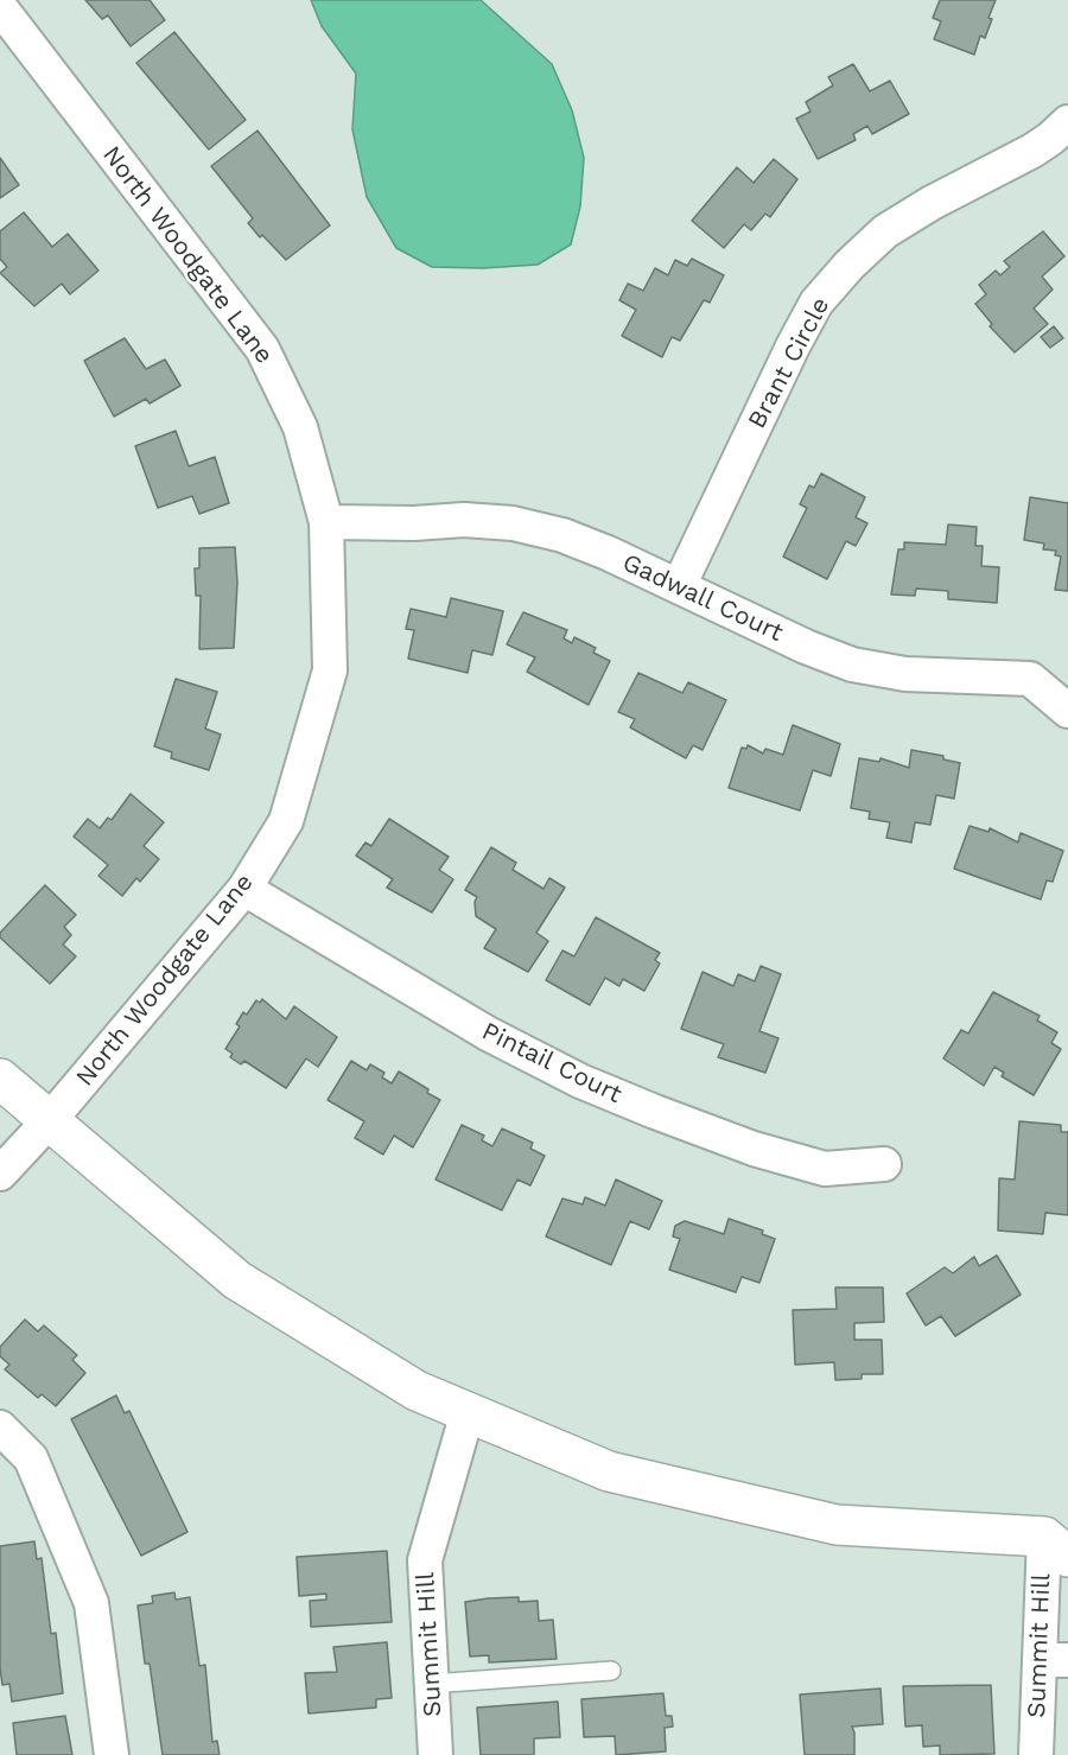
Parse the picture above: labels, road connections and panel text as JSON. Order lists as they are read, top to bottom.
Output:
{
  "streets": {
    "street": [
      "North Woodgate Lane",
      "Brant Circle",
      "Gadwall Court",
      "Pintail Court",
      "Summit Hill"
    ]
  },
  "crossings": [
    ["North Woodgate Lane", "Gadwall Court"],
    ["North Woodgate Lane", "Pintail Court"],
    ["Brant Circle", "Gadwall Court"]
  ]
}
